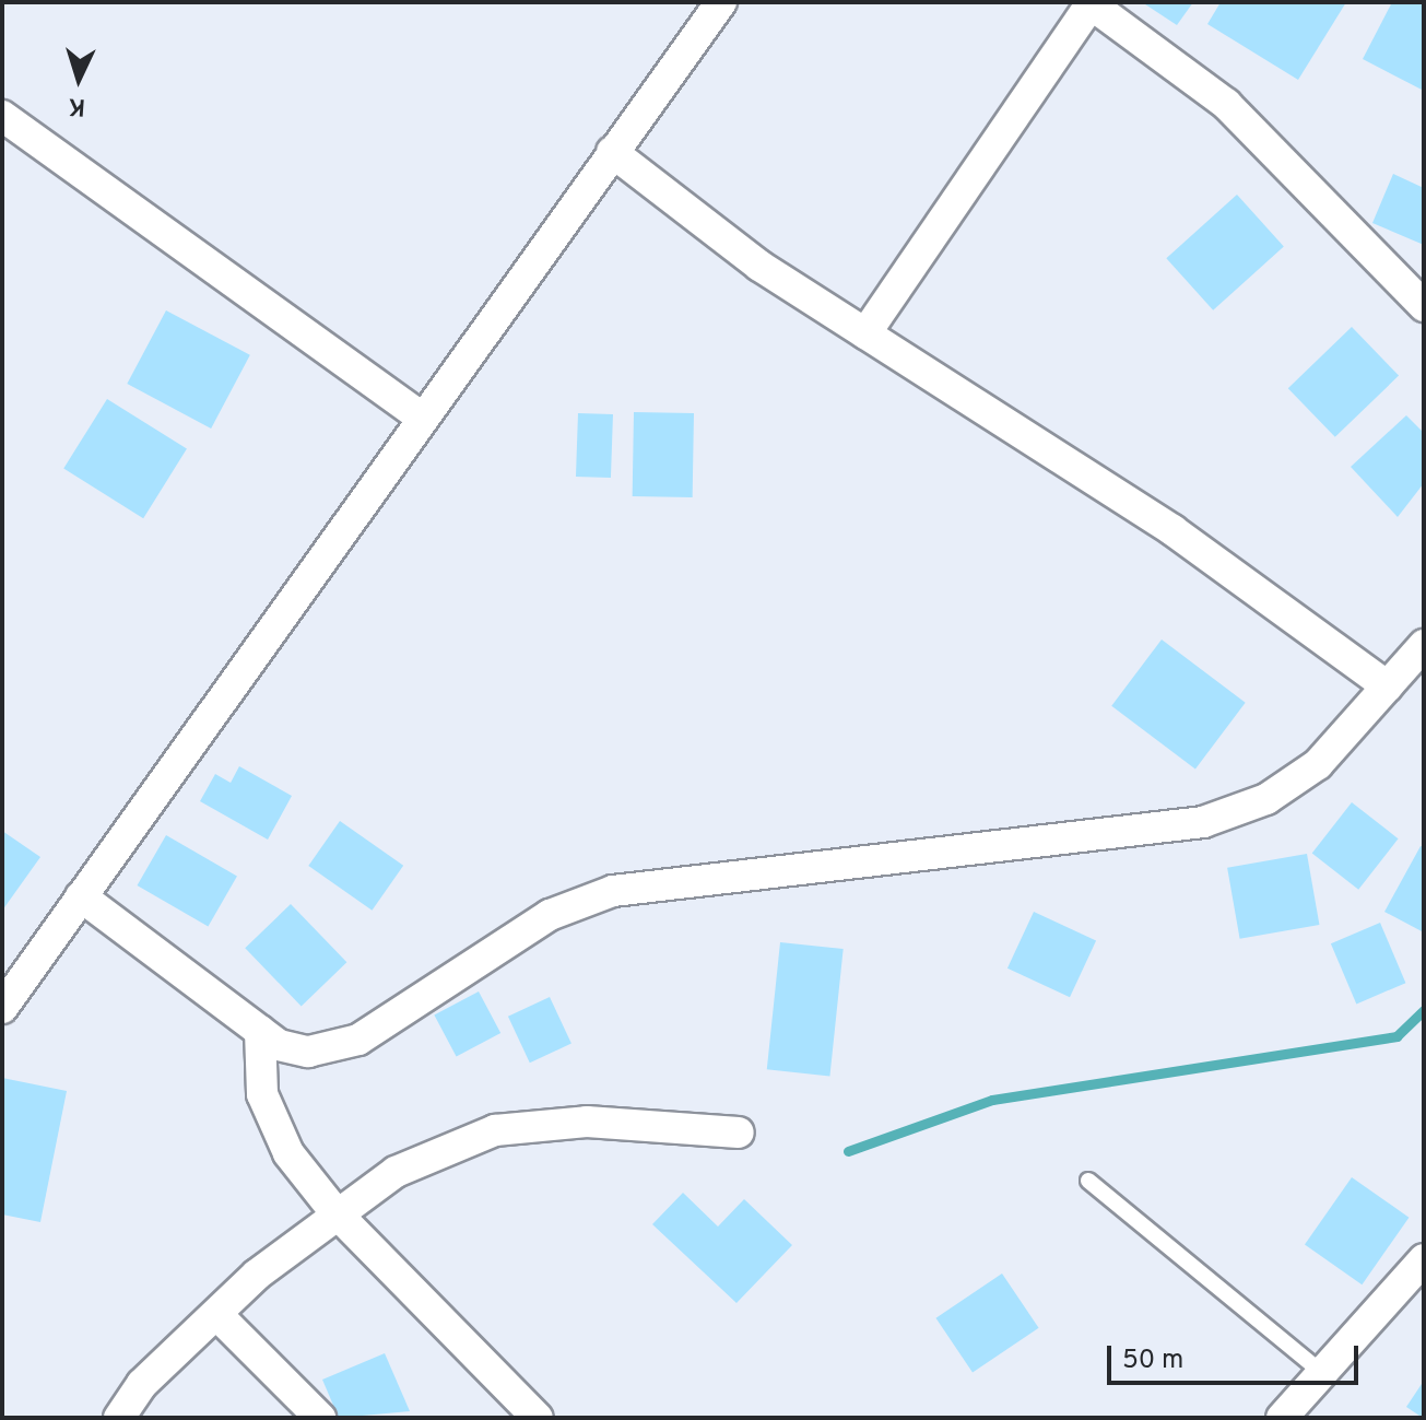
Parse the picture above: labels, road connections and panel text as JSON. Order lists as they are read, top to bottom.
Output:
{
  "scale_bar": "50 m",
  "north": "bottom"
}
